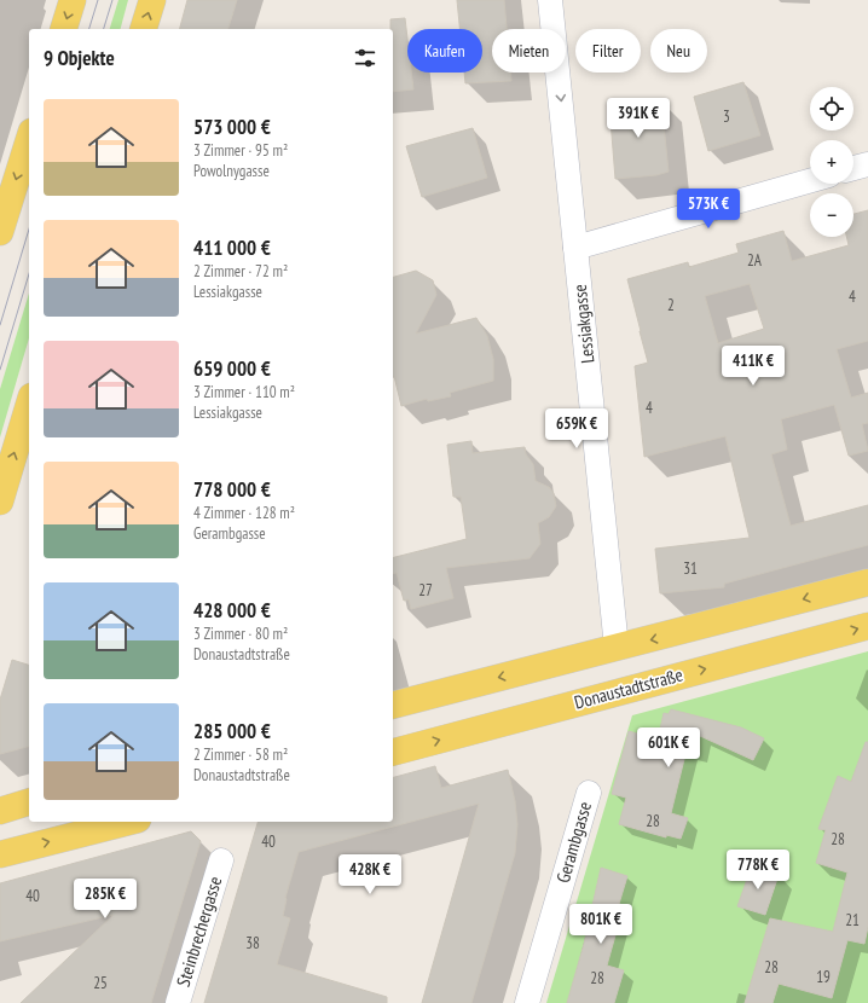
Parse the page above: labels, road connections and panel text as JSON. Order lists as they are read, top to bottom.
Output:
{
  "streets": {
    "main road": ["Donaustadtstraße"],
    "street": ["Lessiakgasse", "Gerambgasse", "Steinbrechergasse"]
  },
  "one_way": ["Lessiakgasse"],
  "house_numbers": [
    "3",
    "2A",
    "4",
    "2",
    "4",
    "31",
    "27",
    "28",
    "28",
    "40",
    "40",
    "21",
    "38",
    "28",
    "19",
    "28",
    "25"
  ],
  "page": {
    "chip": [
      "Kaufen",
      "Mieten",
      "Filter",
      "Neu"
    ],
    "heading": "9 Objekte",
    "map_buttons": ["+", "−"],
    "list": [
      {
        "name": "573 000 €",
        "note": "3 Zimmer · 95 m² · Powolnygasse"
      },
      {
        "name": "411 000 €",
        "note": "2 Zimmer · 72 m² · Lessiakgasse"
      },
      {
        "name": "659 000 €",
        "note": "3 Zimmer · 110 m² · Lessiakgasse"
      },
      {
        "name": "778 000 €",
        "note": "4 Zimmer · 128 m² · Gerambgasse"
      },
      {
        "name": "428 000 €",
        "note": "3 Zimmer · 80 m² · Donaustadtstraße"
      },
      {
        "name": "285 000 €",
        "note": "2 Zimmer · 58 m² · Donaustadtstraße"
      }
    ],
    "price": [
      "391K €",
      "573K €",
      "411K €",
      "659K €",
      "601K €",
      "778K €",
      "428K €",
      "285K €",
      "801K €"
    ]
  }
}
